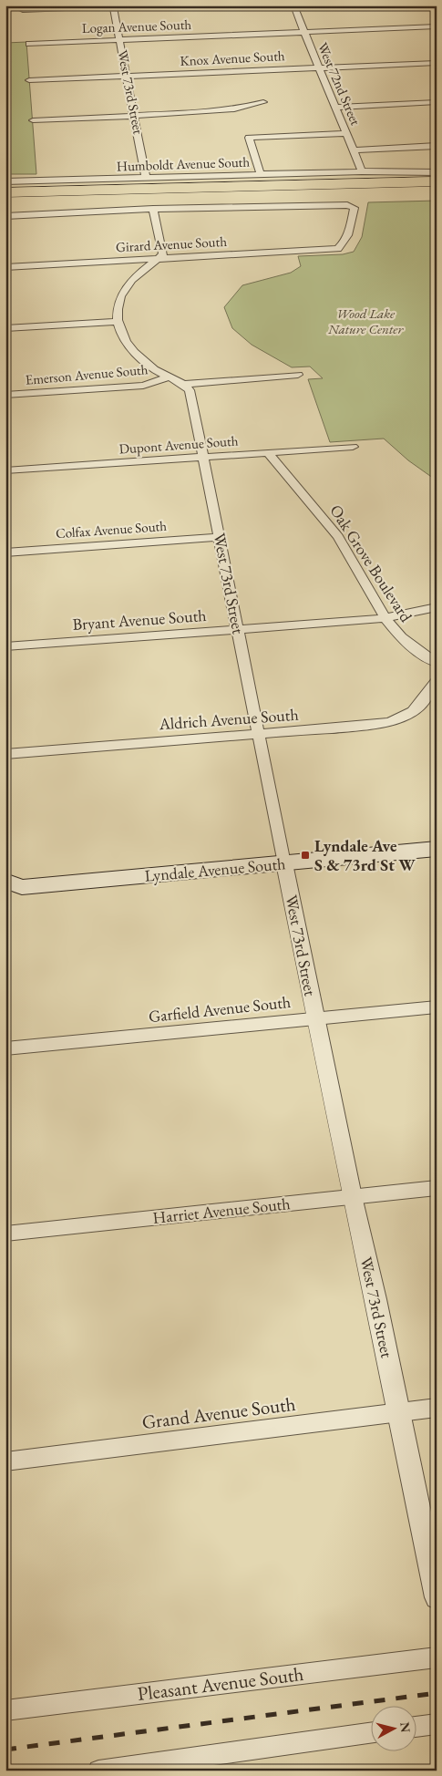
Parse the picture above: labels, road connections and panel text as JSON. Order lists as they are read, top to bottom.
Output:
{
  "streets": {
    "main road": ["Lyndale Avenue South"],
    "street": [
      "Logan Avenue South",
      "Knox Avenue South",
      "West 72nd Street",
      "West 73rd Street",
      "Humboldt Avenue South",
      "Girard Avenue South",
      "Emerson Avenue South",
      "Dupont Avenue South",
      "Colfax Avenue South",
      "Oak Grove Boulevard",
      "Bryant Avenue South",
      "Aldrich Avenue South",
      "Garfield Avenue South",
      "Harriet Avenue South",
      "Grand Avenue South",
      "Pleasant Avenue South"
    ]
  },
  "crossings": [
    ["Logan Avenue South", "West 72nd Street"],
    ["Logan Avenue South", "West 73rd Street"],
    ["Knox Avenue South", "West 72nd Street"],
    ["Knox Avenue South", "West 73rd Street"],
    ["West 72nd Street", "Humboldt Avenue South"],
    ["West 73rd Street", "Humboldt Avenue South"],
    ["West 73rd Street", "Dupont Avenue South"],
    ["West 73rd Street", "Colfax Avenue South"],
    ["West 73rd Street", "Bryant Avenue South"],
    ["West 73rd Street", "Aldrich Avenue South"],
    ["West 73rd Street", "Lyndale Avenue South"],
    ["West 73rd Street", "Garfield Avenue South"],
    ["West 73rd Street", "Harriet Avenue South"],
    ["West 73rd Street", "Grand Avenue South"],
    ["Dupont Avenue South", "Oak Grove Boulevard"],
    ["Oak Grove Boulevard", "Bryant Avenue South"]
  ],
  "parks": ["Wood Lake Nature Center"],
  "places": {
    "transit": ["Lyndale Ave S & 73rd St W"]
  },
  "north": "right"
}
